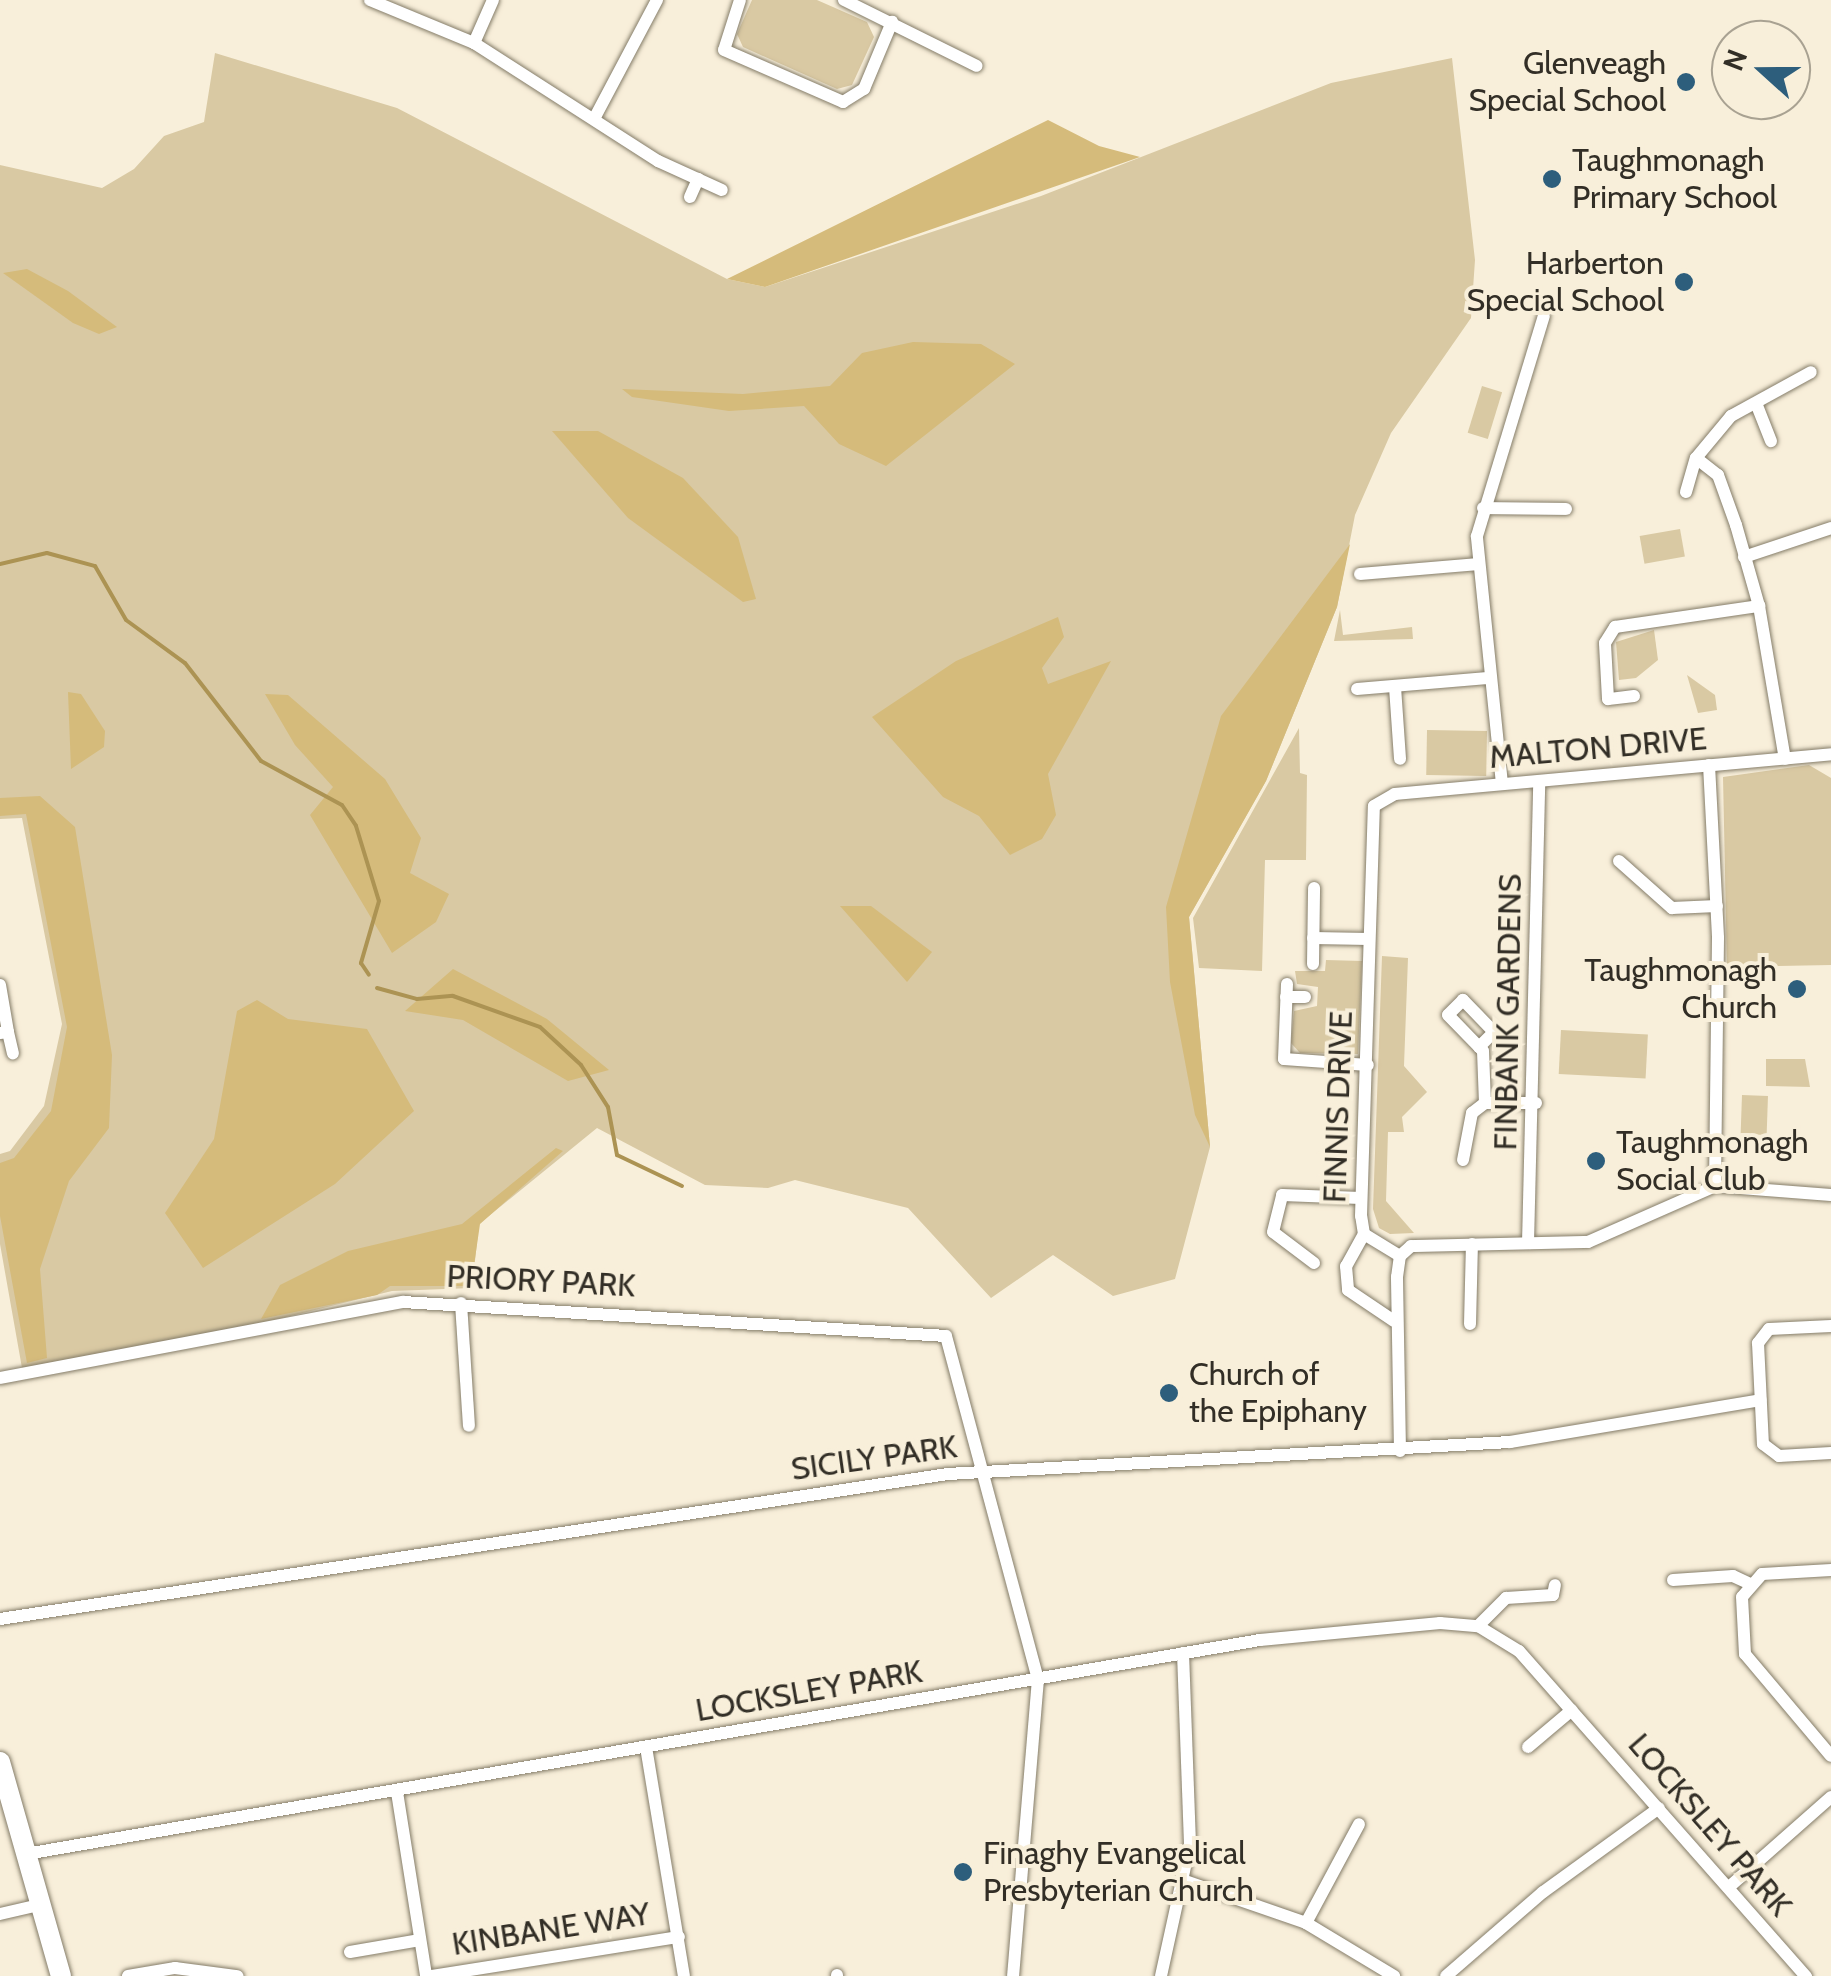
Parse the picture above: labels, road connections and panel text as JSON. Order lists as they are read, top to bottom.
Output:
{
  "streets": {
    "street": [
      "MALTON DRIVE",
      "FINBANK GARDENS",
      "FINNIS DRIVE",
      "PRIORY PARK",
      "SICILY PARK",
      "LOCKSLEY PARK",
      "KINBANE WAY"
    ]
  },
  "crossings": [
    ["MALTON DRIVE", "FINBANK GARDENS"],
    ["MALTON DRIVE", "FINNIS DRIVE"],
    ["PRIORY PARK", "SICILY PARK"]
  ],
  "places": [
    "Glenveagh Special School",
    "Taughmonagh Primary School",
    "Harberton Special School",
    "Taughmonagh Church",
    "Taughmonagh Social Club",
    "Church of the Epiphany",
    "Finaghy Evangelical Presbyterian Church"
  ],
  "north": "left"
}
